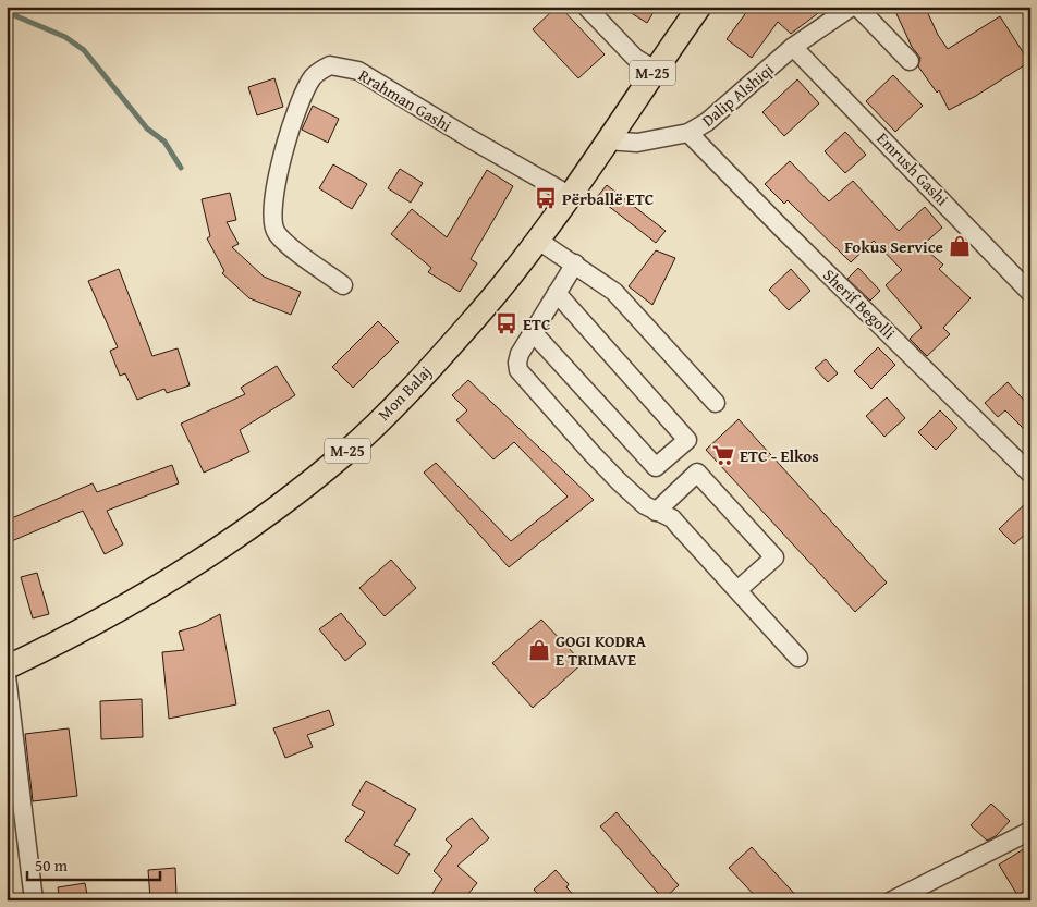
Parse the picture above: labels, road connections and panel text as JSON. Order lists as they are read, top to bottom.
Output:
{
  "streets": {
    "main road": ["M-25", "Mon Balaj"],
    "street": [
      "Dalip Alshiqi",
      "Rrahman Gashi",
      "Emrush Gashi",
      "Sherif Begolli"
    ]
  },
  "crossings": [
    ["Dalip Alshiqi", "Emrush Gashi"],
    ["Dalip Alshiqi", "Sherif Begolli"],
    ["Dalip Alshiqi", "Mon Balaj"],
    ["Rrahman Gashi", "Mon Balaj"]
  ],
  "places": {
    "bus stop": ["Përballë ETC", "ETC"],
    "shop": ["Fokus Service", "GOGI KODRA E TRIMAVE"],
    "supermarket": ["ETC - Elkos"]
  },
  "scale_bar": "50 m"
}
